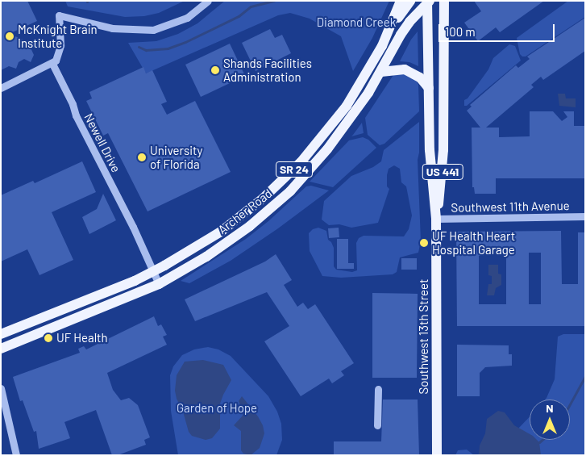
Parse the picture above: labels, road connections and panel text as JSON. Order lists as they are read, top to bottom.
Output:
{
  "streets": {
    "main road": [
      "SR 24",
      "US 441",
      "Archer Road",
      "Southwest 13th Street"
    ],
    "street": ["Newell Drive", "Southwest 11th Avenue"]
  },
  "crossings": [
    ["Newell Drive", "Archer Road"],
    ["Southwest 11th Avenue", "Southwest 13th Street"],
    ["Archer Road", "Southwest 13th Street"]
  ],
  "parks": ["Diamond Creek", "Garden of Hope"],
  "places": [
    "McKnight Brain Institute",
    "Shands Facilities Administration",
    "University of Florida",
    "UF Health Heart Hospital Garage",
    "UF Health"
  ],
  "scale_bar": "100 m",
  "north": "top"
}
